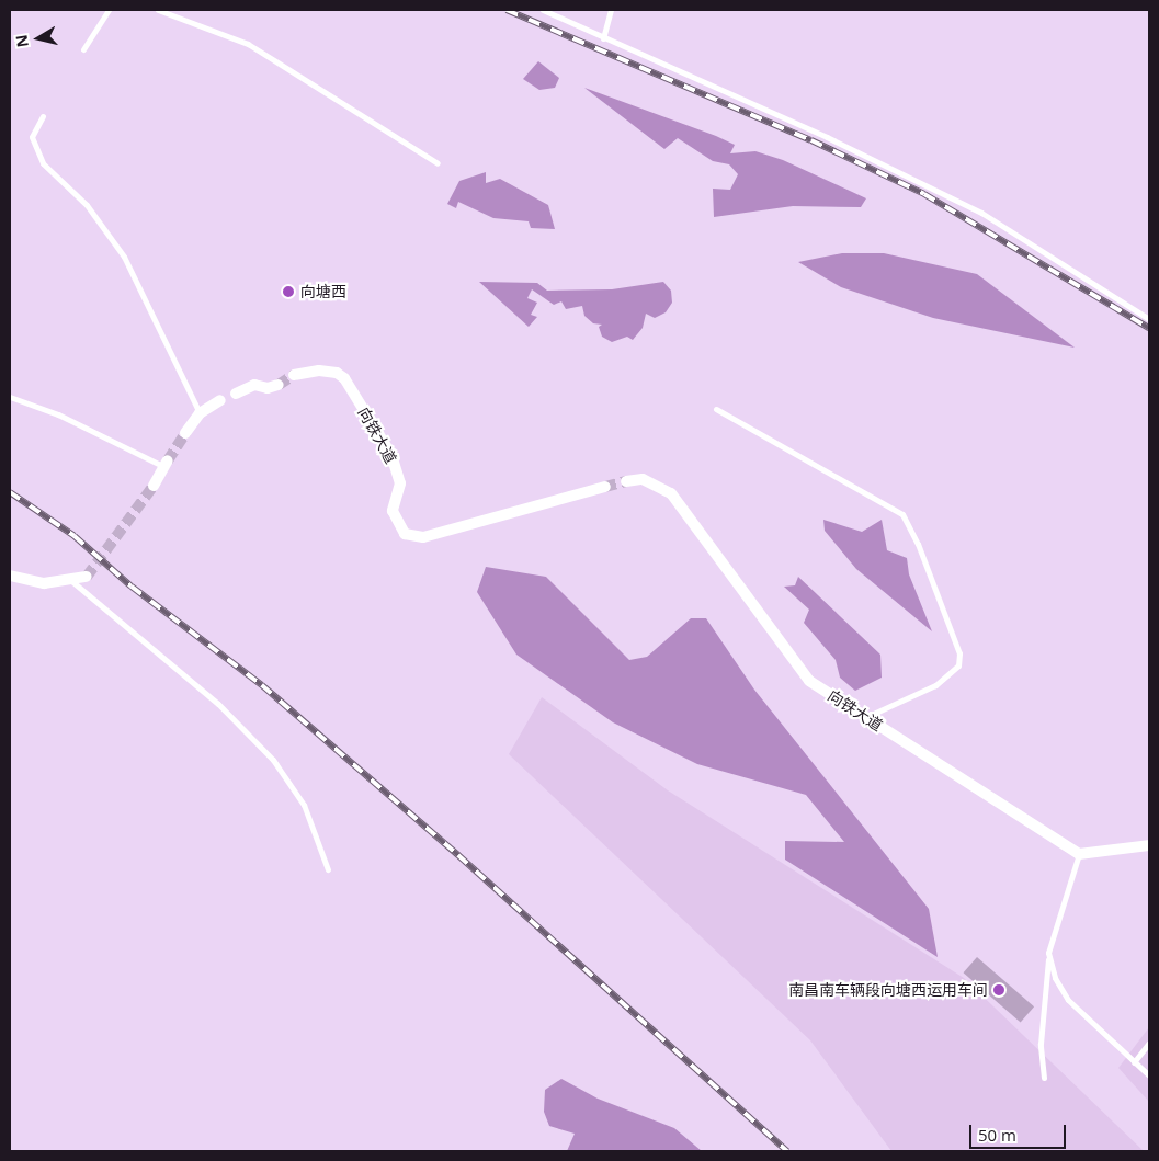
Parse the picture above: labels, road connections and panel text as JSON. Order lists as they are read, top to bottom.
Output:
{
  "streets": {
    "street": ["向铁大道"]
  },
  "places": ["向塘西", "南昌南车辆段向塘西运用车间"],
  "scale_bar": "50 m",
  "north": "left"
}
